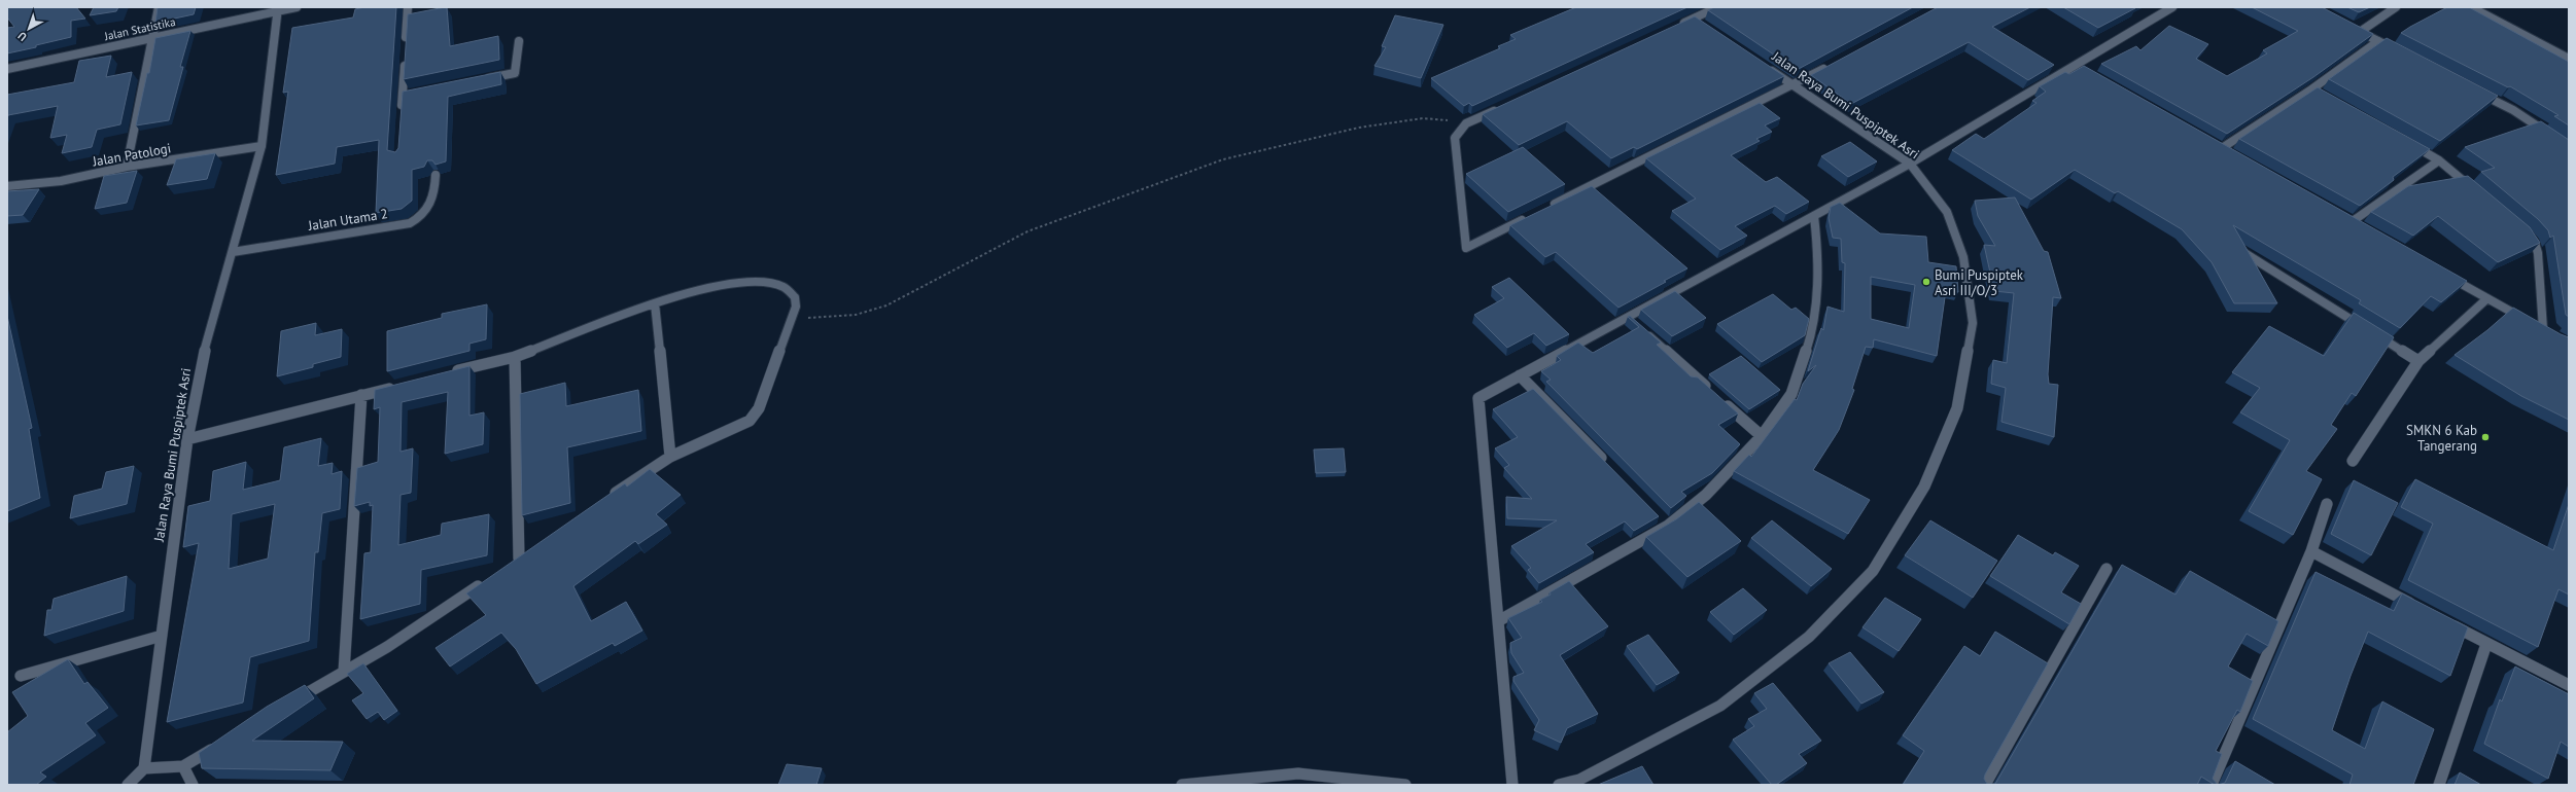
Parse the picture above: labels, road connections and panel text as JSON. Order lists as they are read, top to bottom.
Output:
{
  "streets": {
    "street": [
      "Jalan Statistika",
      "Jalan Raya Bumi Puspiptek Asri",
      "Jalan Patologi",
      "Jalan Utama 2"
    ]
  },
  "crossings": [
    ["Jalan Statistika", "Jalan Raya Bumi Puspiptek Asri"],
    ["Jalan Raya Bumi Puspiptek Asri", "Jalan Patologi"],
    ["Jalan Raya Bumi Puspiptek Asri", "Jalan Utama 2"]
  ],
  "places": ["Bumi Puspiptek Asri III/O/3", "SMKN 6 Kab Tangerang"],
  "north": "bottom left"
}
